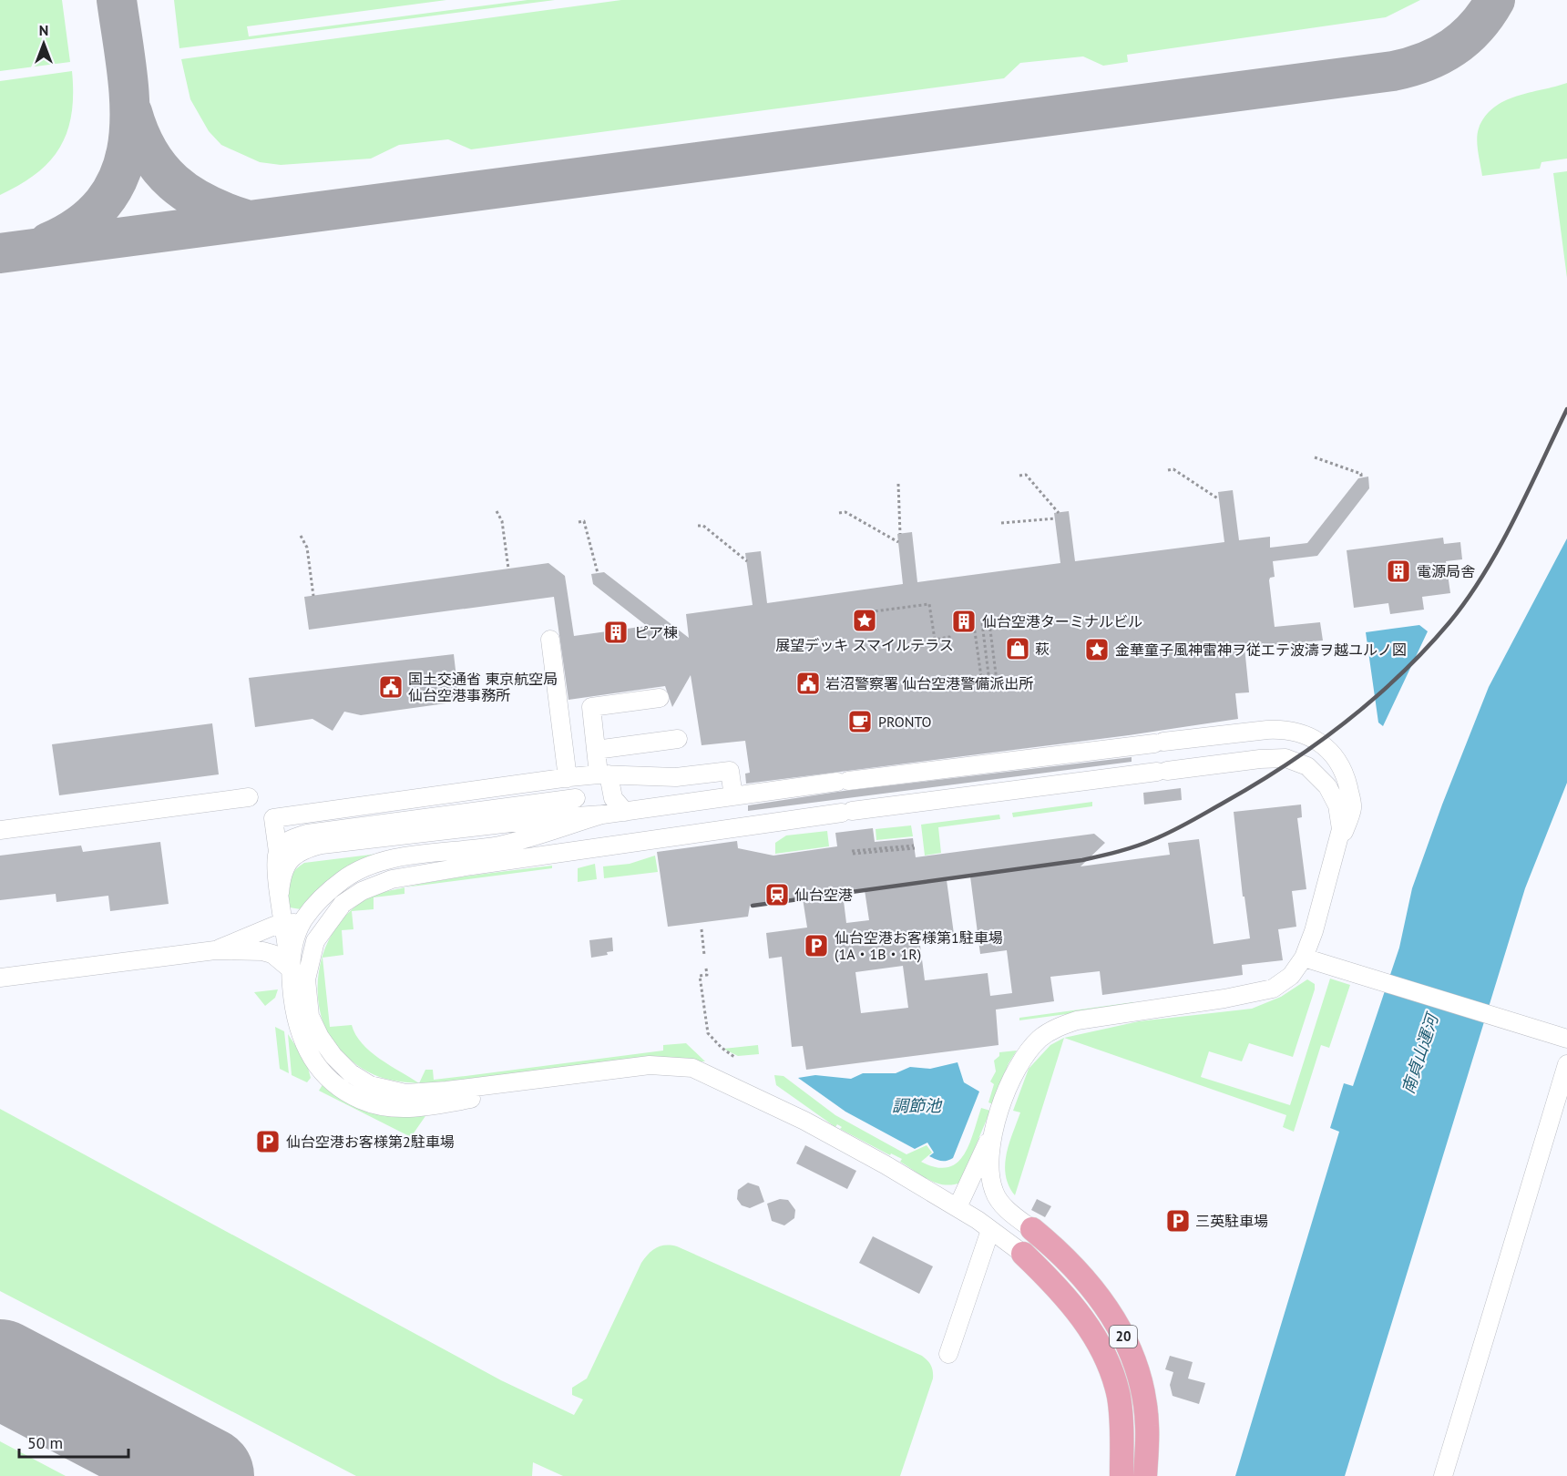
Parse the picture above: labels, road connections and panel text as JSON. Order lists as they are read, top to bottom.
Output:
{
  "streets": {
    "main road": ["20"]
  },
  "water": ["南貞山運河", "調節池"],
  "places": {
    "building": ["電源局舎", "仙台空港ターミナルビル", "ピア棟"],
    "place": ["展望デッキ スマイルテラス", "金華童子風神雷神ヲ従エテ波濤ヲ越ユルノ図"],
    "shop": ["萩"],
    "public building": ["岩沼警察署 仙台空港警備派出所", "国土交通省 東京航空局 仙台空港事務所"],
    "cafe": ["PRONTO"],
    "station": ["仙台空港"],
    "parking": ["仙台空港お客様第1駐車場 (1A・1B・1R)", "仙台空港お客様第2駐車場", "三英駐車場"]
  },
  "scale_bar": "50 m",
  "north": "top"
}
